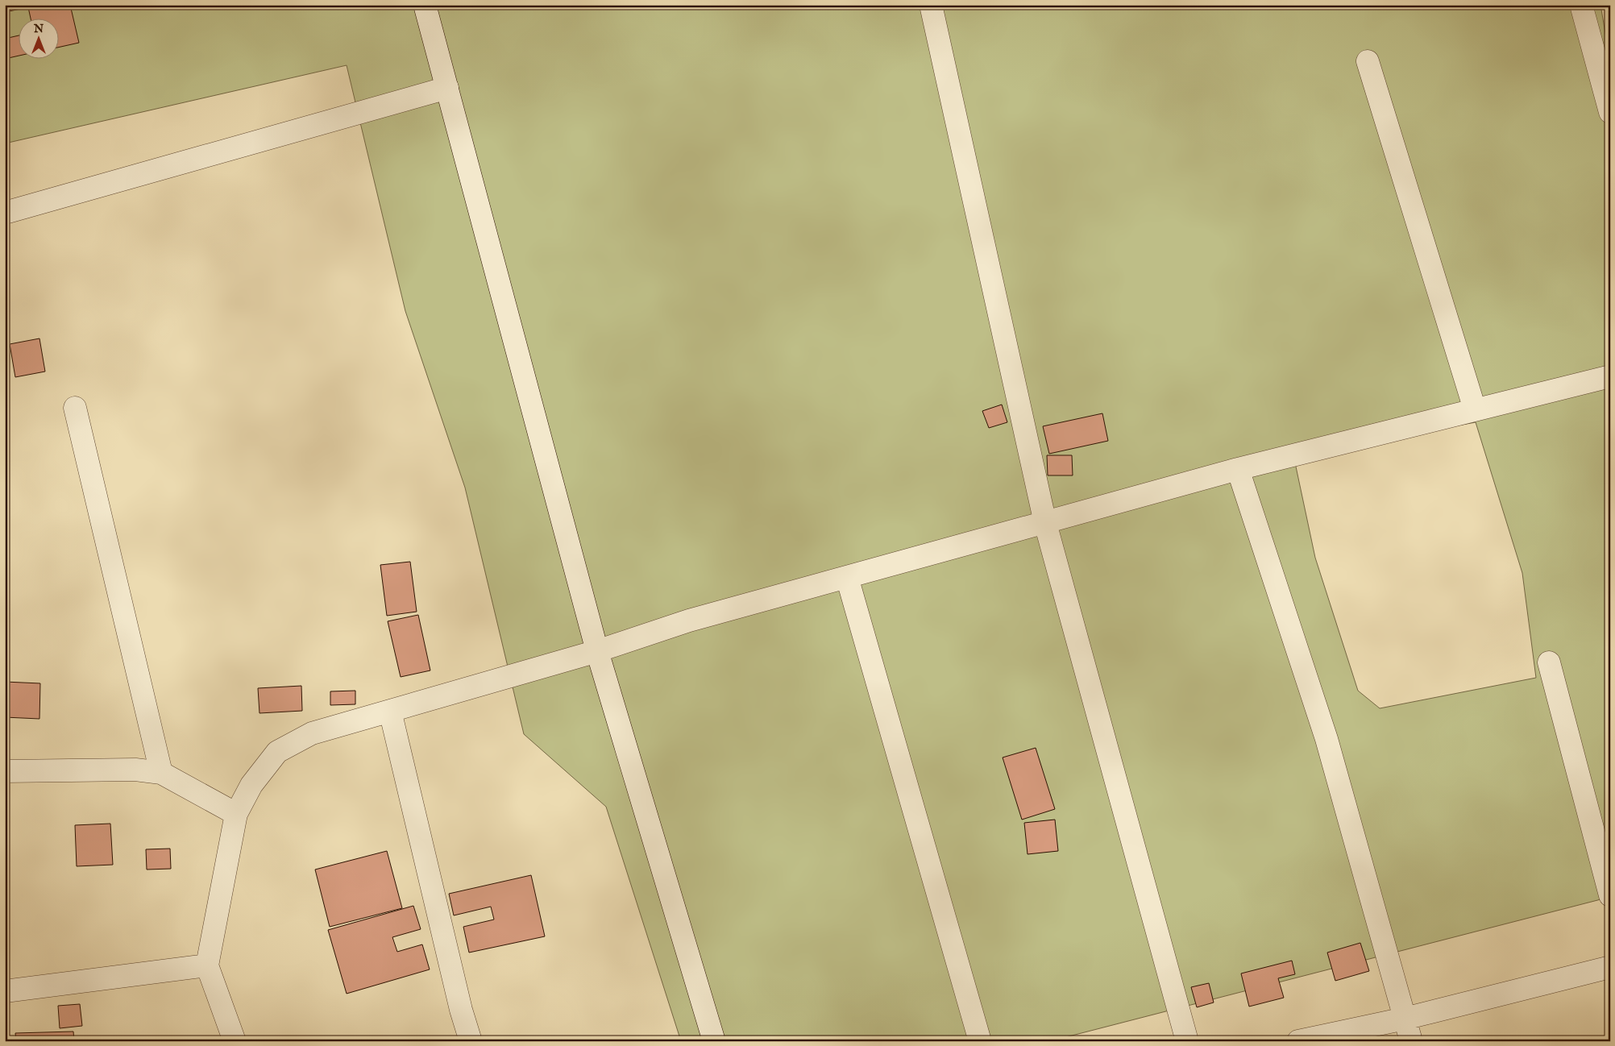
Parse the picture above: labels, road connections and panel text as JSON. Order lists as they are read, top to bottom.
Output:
{
  "north": "top"
}
